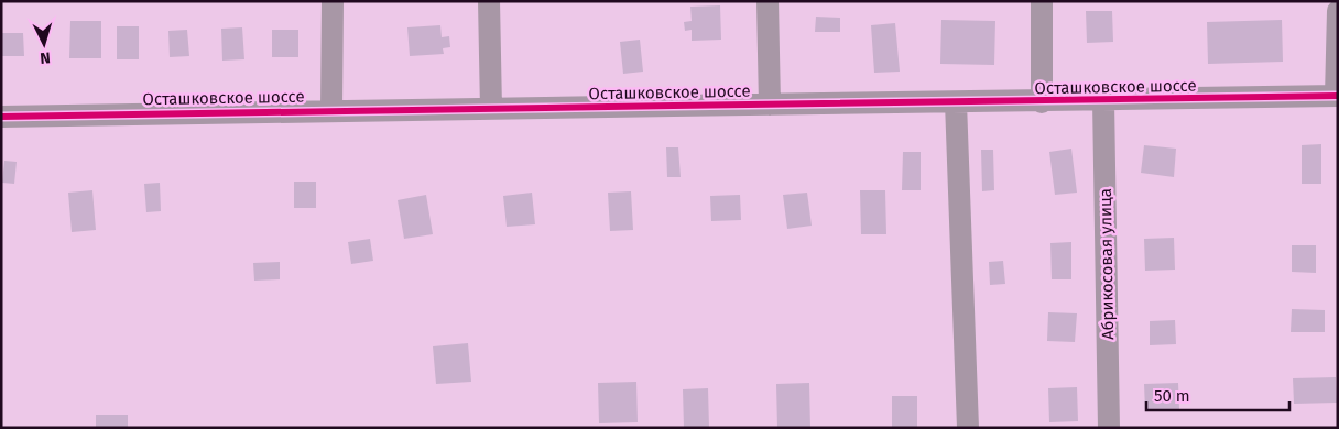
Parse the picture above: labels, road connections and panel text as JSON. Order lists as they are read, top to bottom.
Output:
{
  "streets": {
    "street": ["Осташковское шоссе", "Абрикосовая улица"]
  },
  "crossings": [
    ["Осташковское шоссе", "Абрикосовая улица"]
  ],
  "scale_bar": "50 m",
  "north": "bottom"
}
